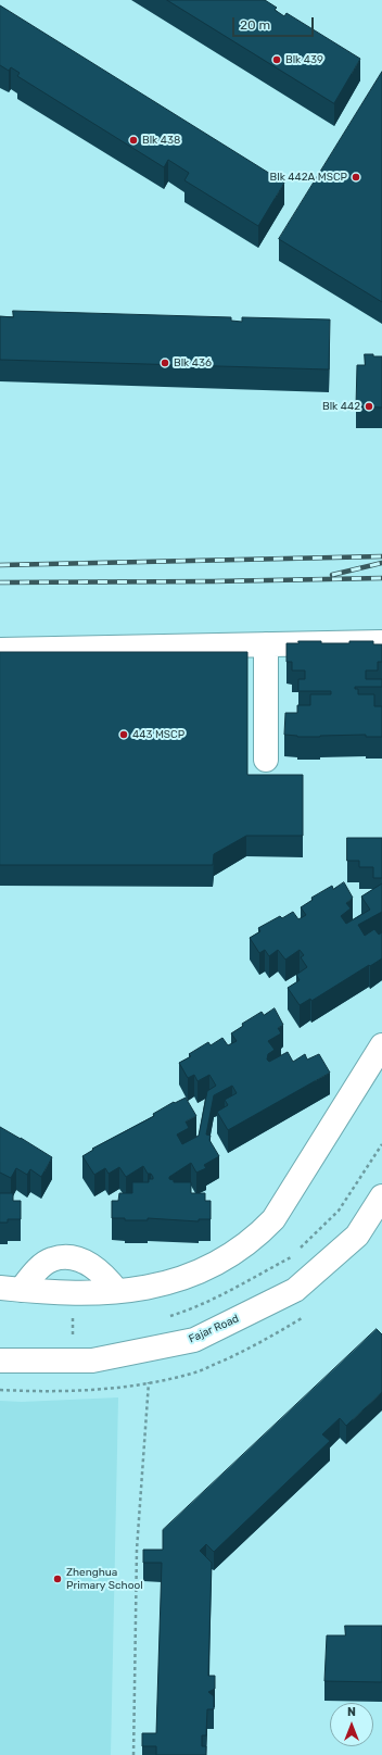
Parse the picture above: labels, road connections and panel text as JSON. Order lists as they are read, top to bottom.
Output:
{
  "streets": {
    "street": ["Fajar Road"]
  },
  "places": [
    "Blk 439",
    "Blk 438",
    "Blk 442A MSCP",
    "Blk 436",
    "Blk 442",
    "443 MSCP",
    "Zhenghua Primary School"
  ],
  "scale_bar": "20 m",
  "north": "top"
}
